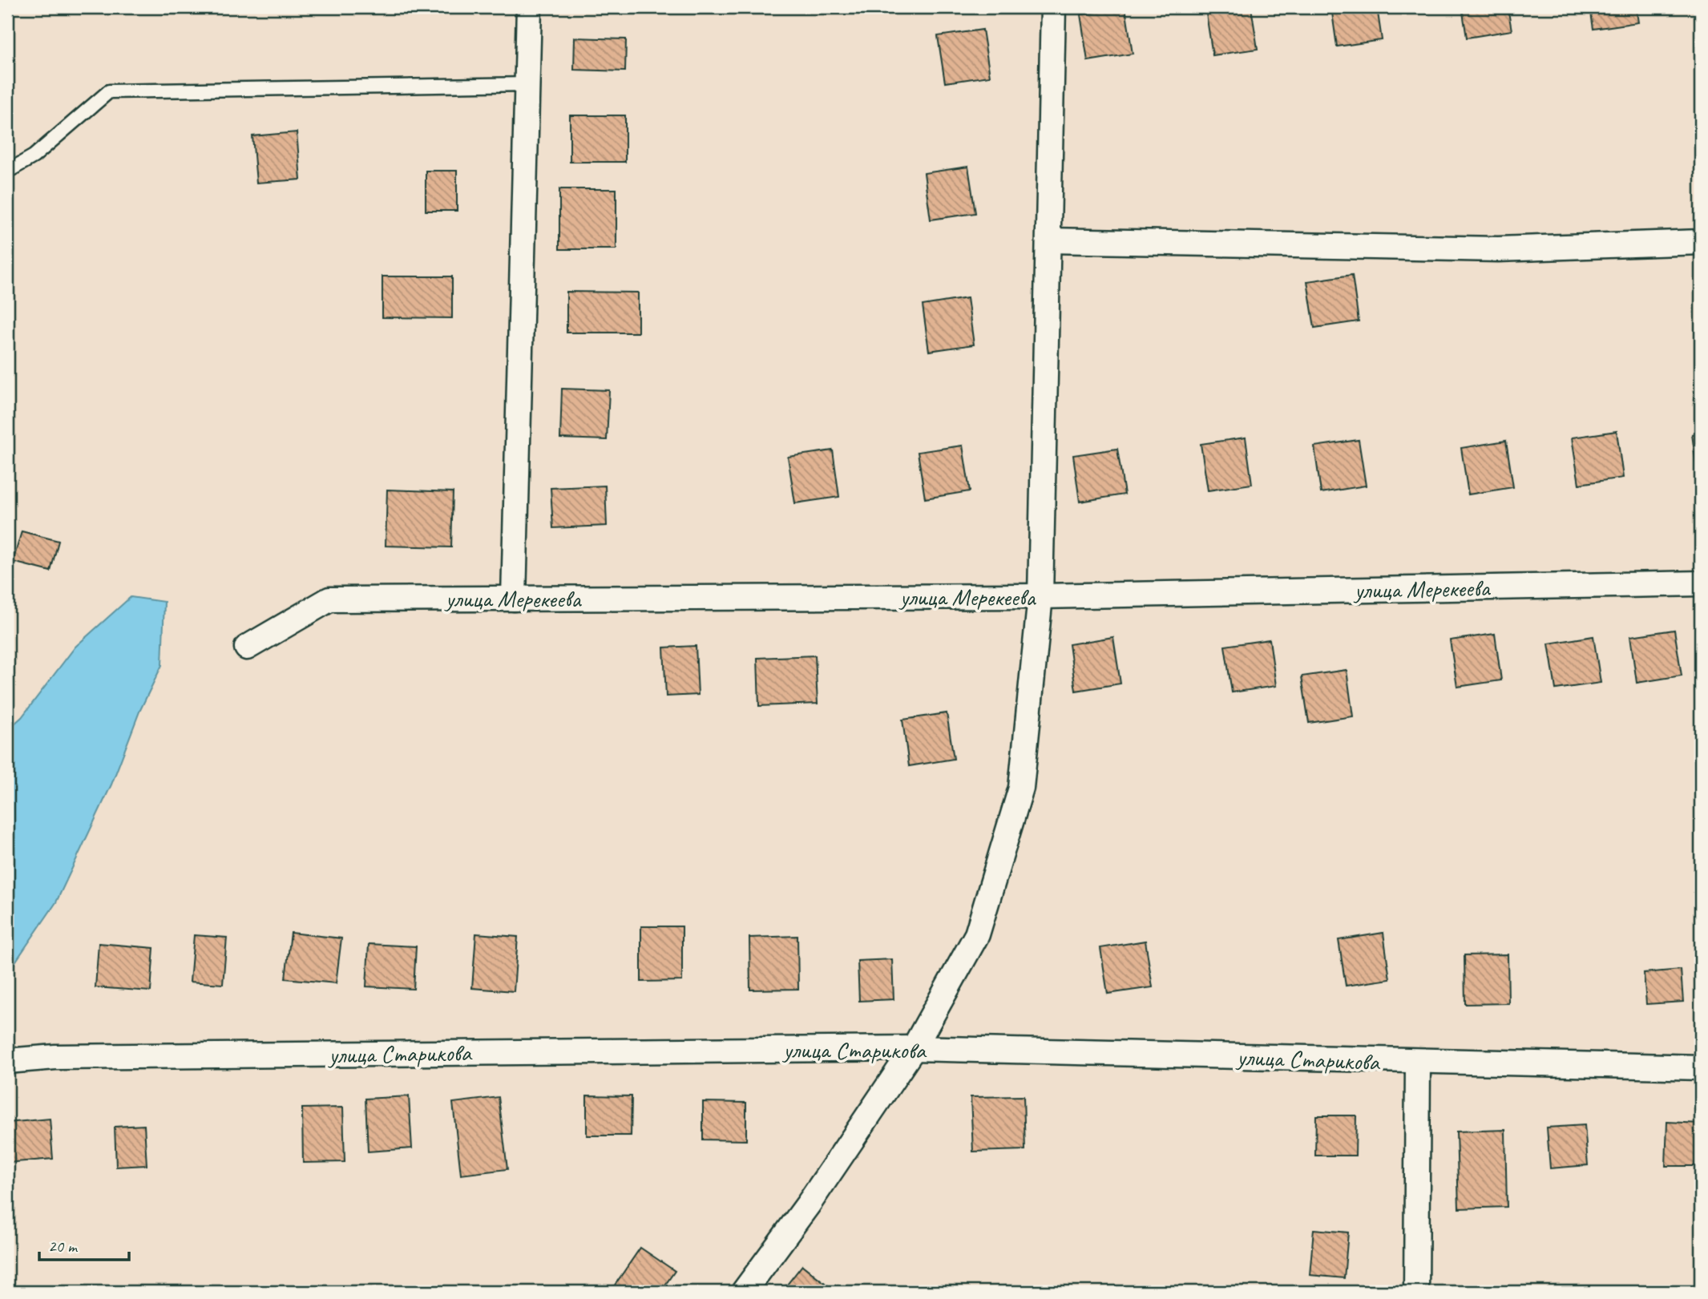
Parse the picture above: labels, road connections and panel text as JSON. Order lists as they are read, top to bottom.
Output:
{
  "streets": {
    "street": ["улица Мерекеева", "улица Старикова"]
  },
  "scale_bar": "20 m"
}
